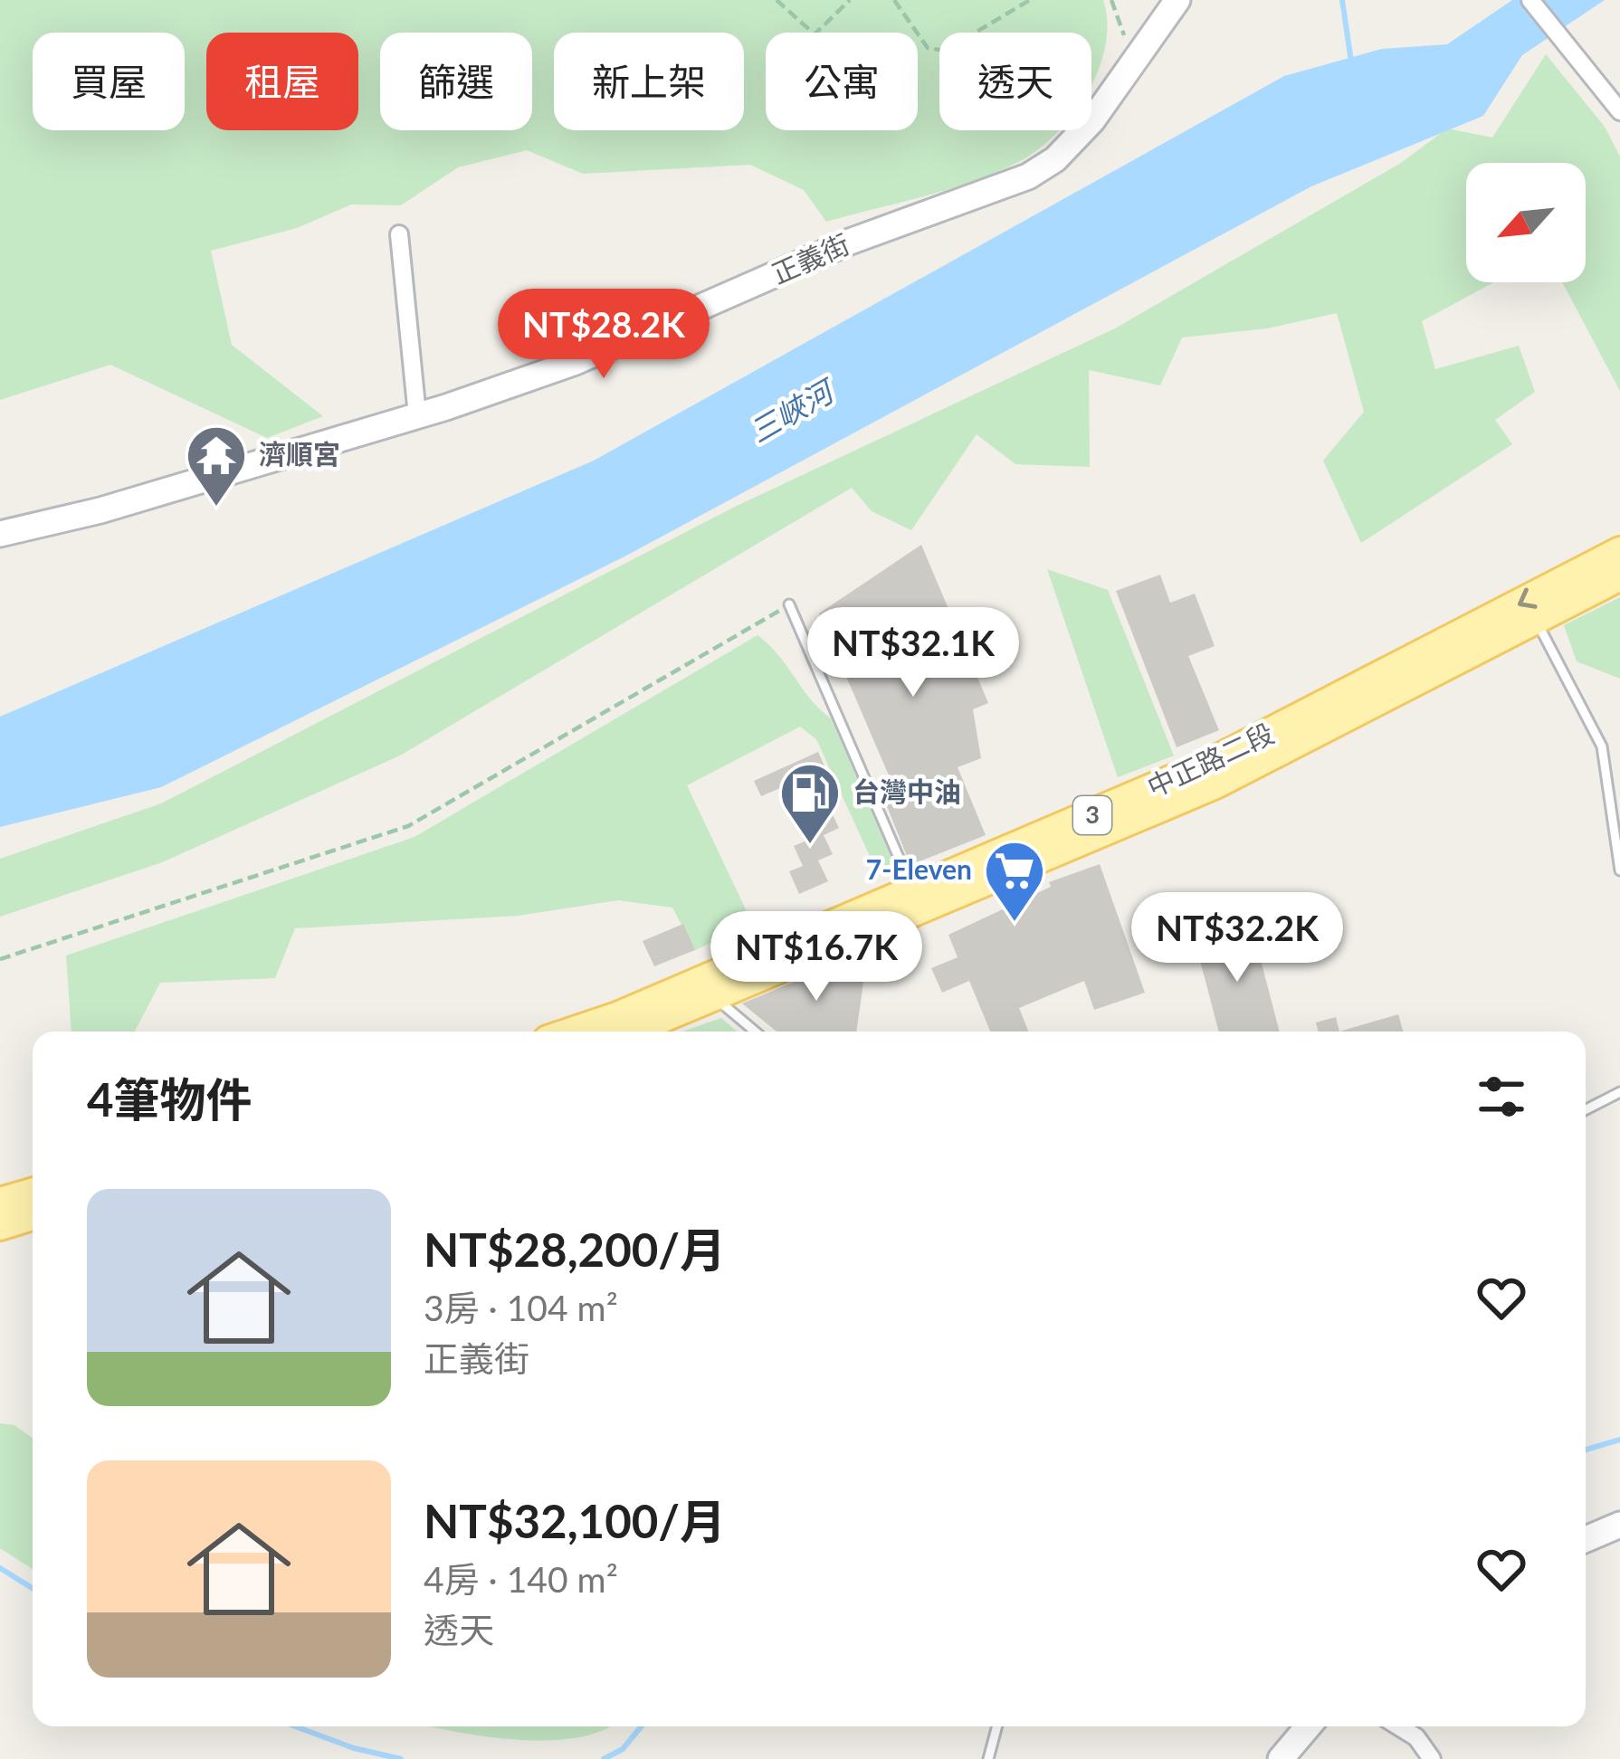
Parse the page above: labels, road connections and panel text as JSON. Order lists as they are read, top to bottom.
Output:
{
  "streets": {
    "main road": ["中正路二段", "3"],
    "street": ["正義街"]
  },
  "water": ["三峽河"],
  "places": {
    "temple": ["濟順宮"],
    "fuel station": ["台灣中油"],
    "supermarket": ["7-Eleven"]
  },
  "north": "bottom left",
  "page": {
    "chip": [
      "買屋",
      "租屋",
      "篩選",
      "新上架",
      "公寓",
      "透天"
    ],
    "price": [
      "NT$28.2K",
      "NT$32.1K",
      "NT$32.2K",
      "NT$16.7K"
    ],
    "heading": "4筆物件",
    "list": [
      {
        "name": "NT$28,200/月",
        "note": "3房 · 104 m² · 正義街"
      },
      {
        "name": "NT$32,100/月",
        "note": "4房 · 140 m² · 透天"
      }
    ]
  }
}
